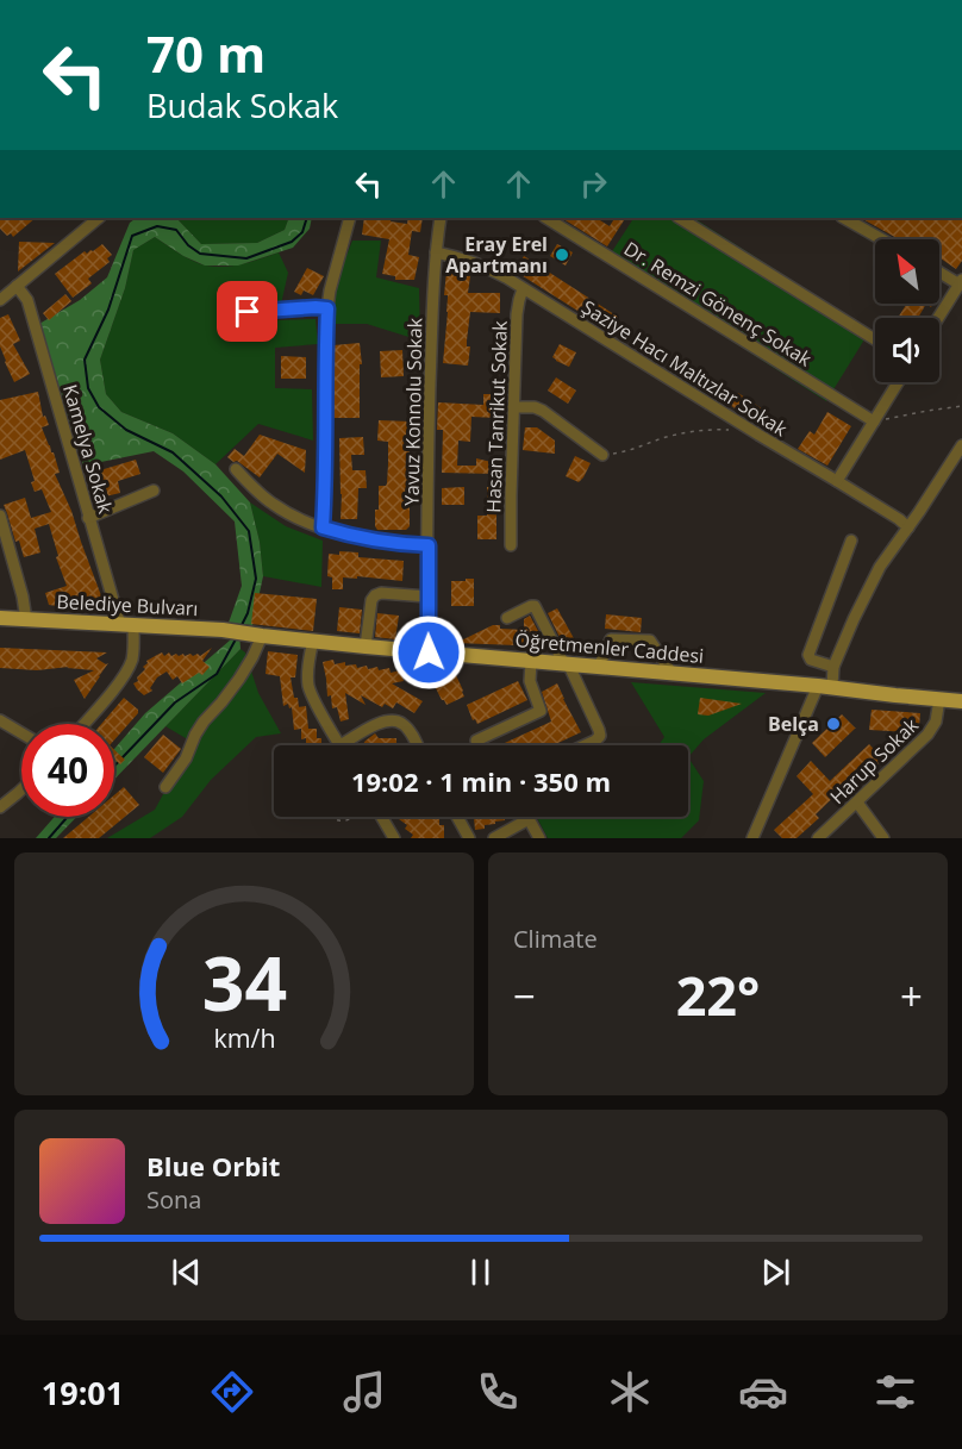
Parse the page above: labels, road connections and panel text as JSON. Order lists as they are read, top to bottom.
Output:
{
  "streets": {
    "main road": ["Belediye Bulvarı", "Öğretmenler Caddesi"],
    "street": [
      "Dr. Remzi Gönenç Sokak",
      "Şaziye Hacı Maltızlar Sokak",
      "Yavuz Konnolu Sokak",
      "Hasan Tanrikut Sokak",
      "Kamelya Sokak",
      "Harup Sokak"
    ]
  },
  "crossings": [
    ["Şaziye Hacı Maltızlar Sokak", "Yavuz Konnolu Sokak"],
    ["Şaziye Hacı Maltızlar Sokak", "Hasan Tanrikut Sokak"],
    ["Yavuz Konnolu Sokak", "Öğretmenler Caddesi"],
    ["Kamelya Sokak", "Belediye Bulvarı"],
    ["Belediye Bulvarı", "Öğretmenler Caddesi"],
    ["Öğretmenler Caddesi", "Harup Sokak"]
  ],
  "places": ["Eray Erel Apartmanı", "Belça"],
  "north": "top left",
  "page": {
    "turn": ["70 m", "Budak Sokak"],
    "limit": "40",
    "trip": "19:02 · 1 min · 350 m",
    "tile": "Climate",
    "heat": ["−", "22°", "+"],
    "song": ["Blue Orbit", "Sona"],
    "tabs": "19:01",
    "gauge": ["34", "km/h"]
  }
}
